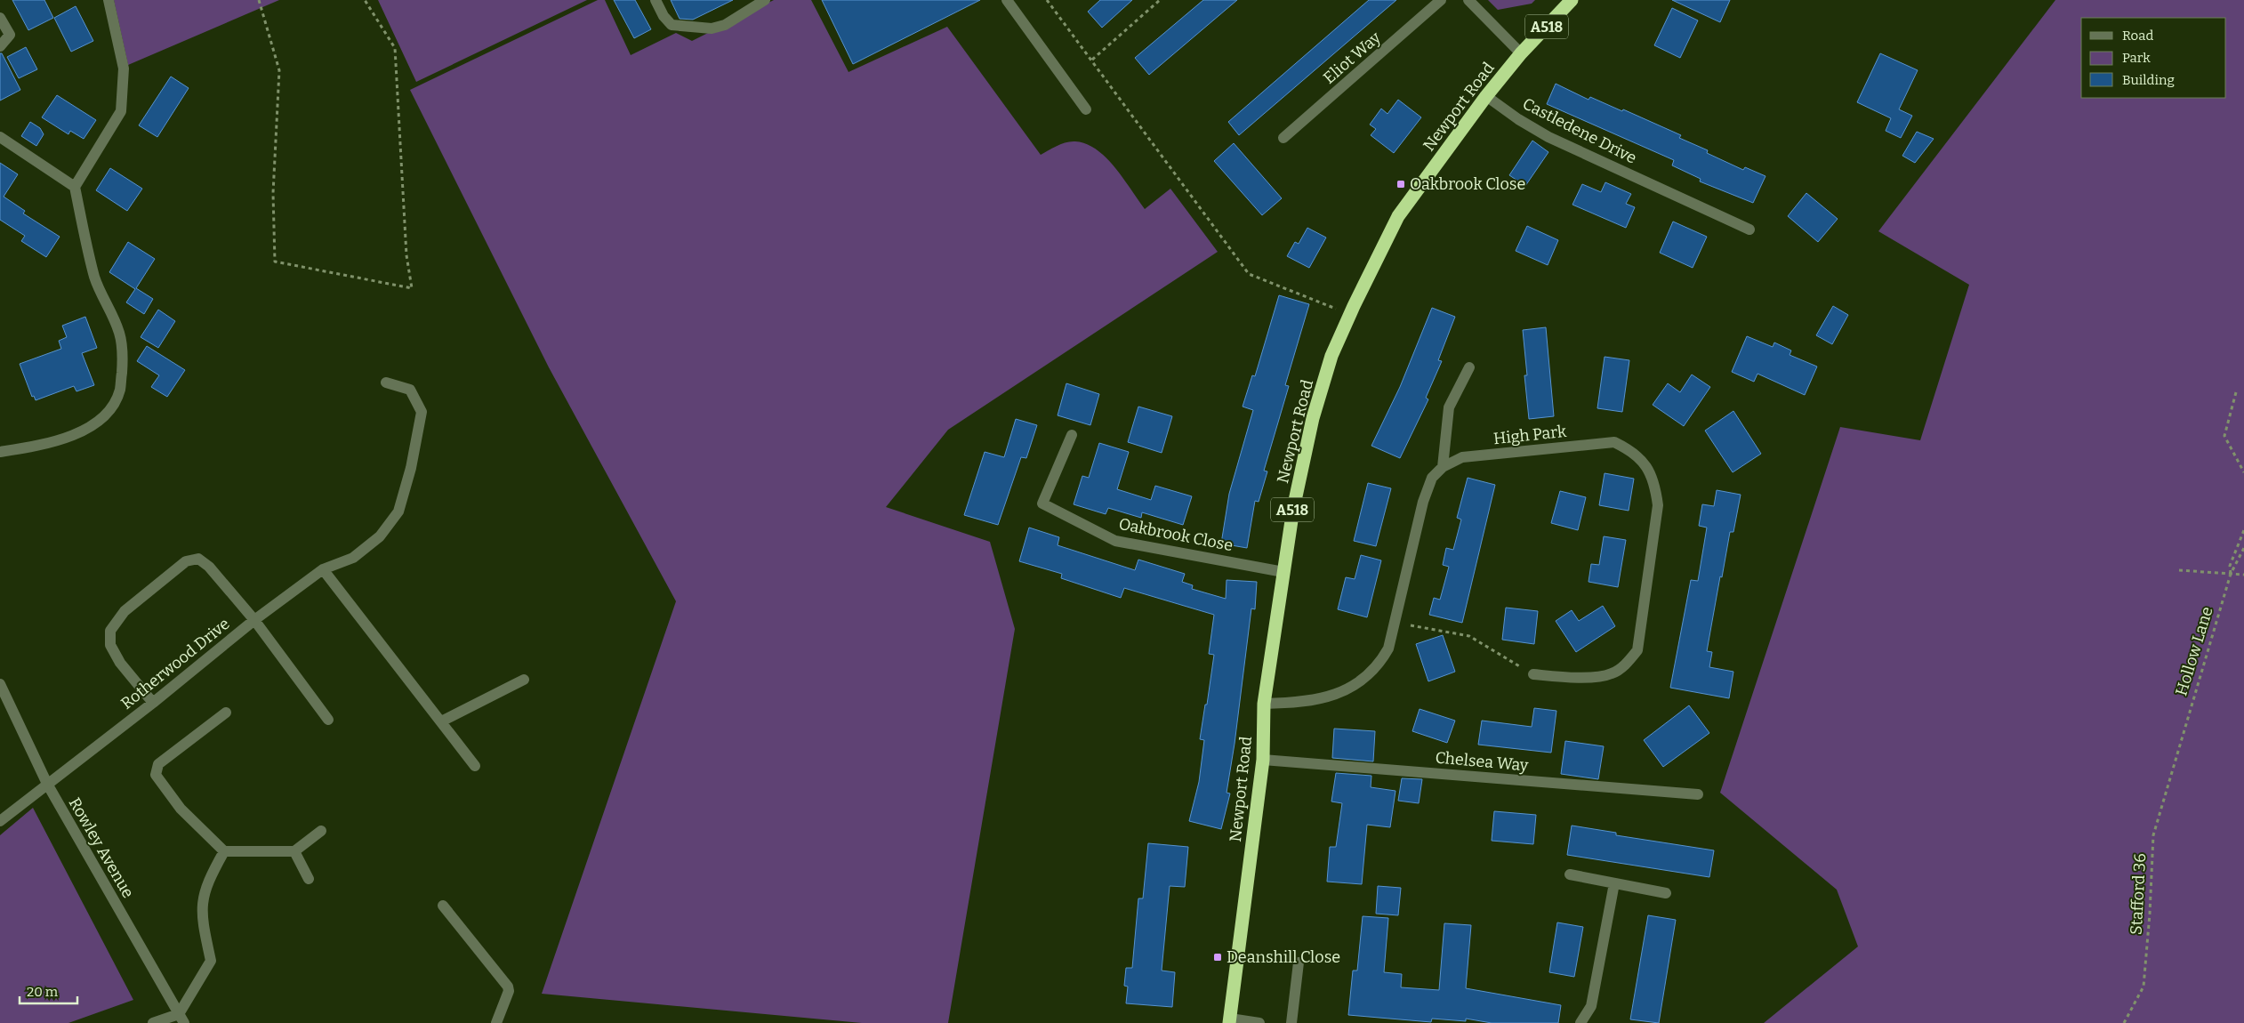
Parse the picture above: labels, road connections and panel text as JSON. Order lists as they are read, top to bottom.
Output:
{
  "streets": {
    "highway": ["A518", "Newport Road"],
    "street": [
      "Eliot Way",
      "Castledene Drive",
      "High Park",
      "Oakbrook Close",
      "Rotherwood Drive",
      "Chelsea Way",
      "Rowley Avenue"
    ],
    "path": ["Hollow Lane", "Stafford 36"]
  },
  "crossings": [
    ["Newport Road", "Castledene Drive"],
    ["Newport Road", "High Park"],
    ["Newport Road", "Oakbrook Close"],
    ["Newport Road", "Chelsea Way"],
    ["Hollow Lane", "Stafford 36"],
    ["Rotherwood Drive", "Rowley Avenue"]
  ],
  "places": {
    "transit": ["Oakbrook Close", "Deanshill Close"]
  },
  "legend": ["Road", "Park", "Building"],
  "scale_bar": "20 m"
}
